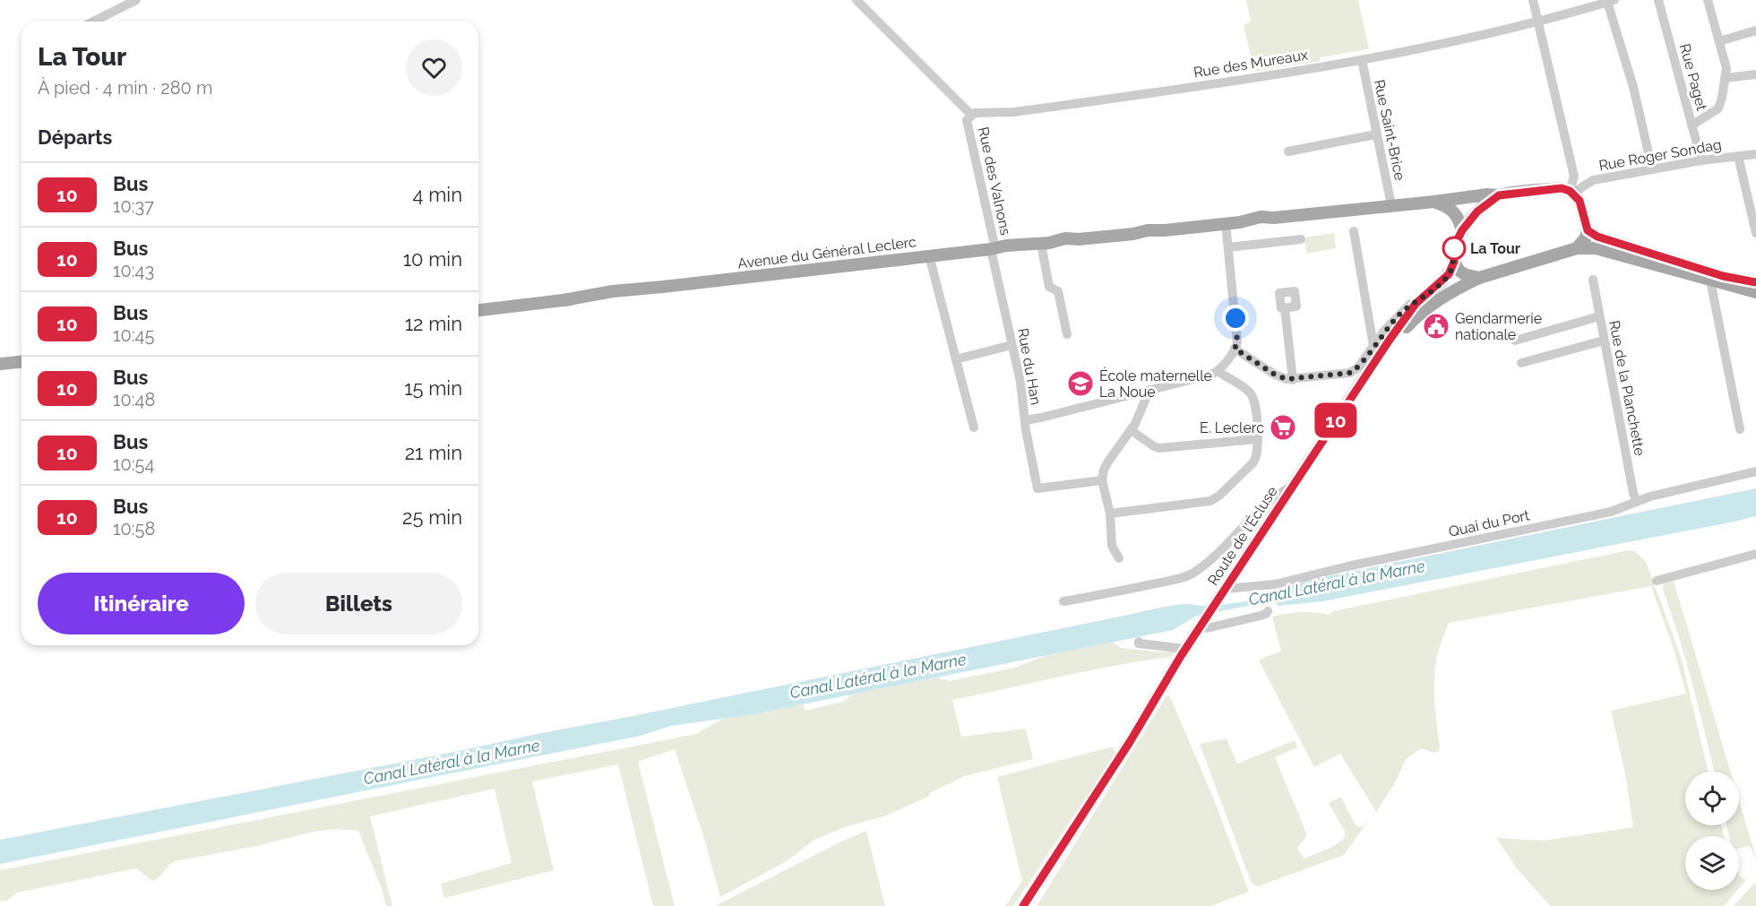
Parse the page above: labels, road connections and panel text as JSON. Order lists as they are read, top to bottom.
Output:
{
  "streets": {
    "main road": ["Avenue du Général Leclerc", "Route de l'Écluse"],
    "street": [
      "Rue des Mureaux",
      "Rue Paget",
      "Rue Saint-Brice",
      "Rue Roger Sondag",
      "Rue des Valnons",
      "Rue du Han",
      "Rue de la Planchette",
      "Quai du Port"
    ]
  },
  "crossings": [
    ["Rue des Mureaux", "Rue Saint-Brice"],
    ["Rue des Mureaux", "Rue des Valnons"],
    ["Rue Paget", "Rue Roger Sondag"],
    ["Rue Saint-Brice", "Avenue du Général Leclerc"],
    ["Rue Roger Sondag", "Avenue du Général Leclerc"],
    ["Rue des Valnons", "Avenue du Général Leclerc"],
    ["Rue des Valnons", "Rue du Han"],
    ["Avenue du Général Leclerc", "Rue du Han"],
    ["Rue de la Planchette", "Quai du Port"],
    ["Quai du Port", "Route de l'Écluse"]
  ],
  "water": ["Canal Latéral à la Marne"],
  "places": {
    "other": ["La Tour"],
    "public building": ["Gendarmerie nationale"],
    "school or university": ["École maternelle La Noue"],
    "supermarket": ["E. Leclerc"]
  },
  "lines": ["bus line 10"],
  "page": {
    "on_map": "10",
    "heading": [
      ["La Tour", "À pied · 4 min · 280 m"],
      "Départs"
    ],
    "list": [
      {
        "mark": "10",
        "name": "Bus",
        "note": "10:37",
        "value": "4 min"
      },
      {
        "mark": "10",
        "name": "Bus",
        "note": "10:43",
        "value": "10 min"
      },
      {
        "mark": "10",
        "name": "Bus",
        "note": "10:45",
        "value": "12 min"
      },
      {
        "mark": "10",
        "name": "Bus",
        "note": "10:48",
        "value": "15 min"
      },
      {
        "mark": "10",
        "name": "Bus",
        "note": "10:54",
        "value": "21 min"
      },
      {
        "mark": "10",
        "name": "Bus",
        "note": "10:58",
        "value": "25 min"
      }
    ],
    "buttons": ["Itinéraire", "Billets"]
  }
}
